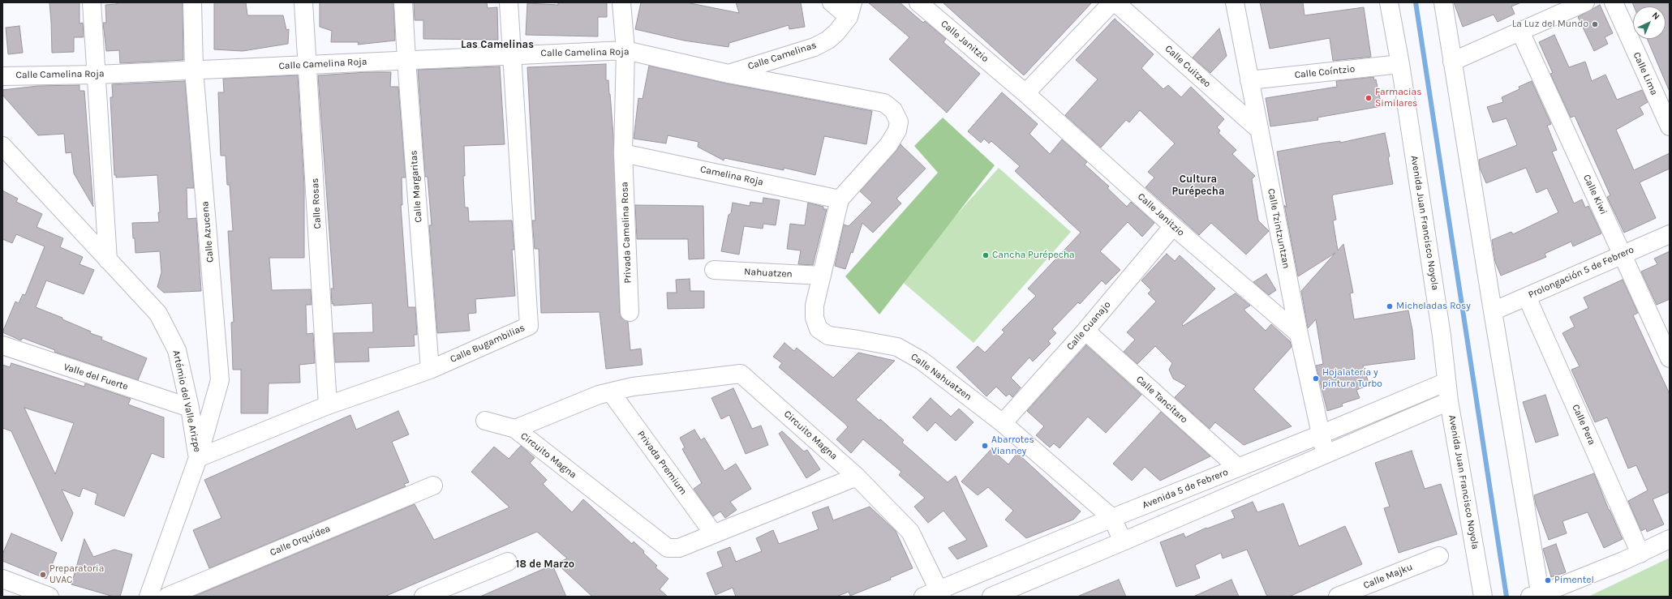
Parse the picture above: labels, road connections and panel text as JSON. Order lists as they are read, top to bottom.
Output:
{
  "streets": {
    "street": [
      "Calle Janitzio",
      "Calle Camelina Roja",
      "Calle Camelinas",
      "Calle Cuitzeo",
      "Calle Coíntzio",
      "Calle Lima",
      "Camelina Roja",
      "Calle Margaritas",
      "Calle Kiwi",
      "Calle Rosas",
      "Avenida Juan Francisco Noyola",
      "Calle Tzintzuntzan",
      "Calle Azucena",
      "Privada Camelina Rosa",
      "Prolongación 5 de Febrero",
      "Nahuatzen",
      "Calle Cuanajo",
      "Calle Bugambilias",
      "Valle del Fuerte",
      "Calle Nahuatzen",
      "Calle Tancítaro",
      "Artémio del Valle Arizpe",
      "Calle Pera",
      "Circuito Magna",
      "Privada Premium",
      "Avenida 5 de Febrero",
      "Calle Orquídea",
      "Calle Majku"
    ]
  },
  "crossings": [
    ["Calle Janitzio", "Calle Tzintzuntzan"],
    ["Calle Janitzio", "Calle Cuanajo"],
    ["Calle Camelina Roja", "Calle Camelinas"],
    ["Calle Camelina Roja", "Camelina Roja"],
    ["Calle Camelina Roja", "Calle Margaritas"],
    ["Calle Camelina Roja", "Calle Rosas"],
    ["Calle Camelina Roja", "Calle Azucena"],
    ["Calle Camelina Roja", "Privada Camelina Rosa"],
    ["Calle Camelina Roja", "Calle Bugambilias"],
    ["Calle Camelina Roja", "Calle Nahuatzen"],
    ["Calle Cuitzeo", "Calle Tzintzuntzan"],
    ["Calle Coíntzio", "Avenida Juan Francisco Noyola"],
    ["Calle Coíntzio", "Calle Tzintzuntzan"],
    ["Camelina Roja", "Privada Camelina Rosa"],
    ["Camelina Roja", "Calle Nahuatzen"],
    ["Calle Margaritas", "Calle Bugambilias"],
    ["Calle Kiwi", "Prolongación 5 de Febrero"],
    ["Calle Rosas", "Calle Bugambilias"],
    ["Avenida Juan Francisco Noyola", "Avenida 5 de Febrero"],
    ["Calle Tzintzuntzan", "Avenida 5 de Febrero"],
    ["Calle Azucena", "Calle Bugambilias"],
    ["Calle Azucena", "Artémio del Valle Arizpe"],
    ["Prolongación 5 de Febrero", "Calle Pera"],
    ["Nahuatzen", "Calle Nahuatzen"],
    ["Calle Cuanajo", "Calle Nahuatzen"],
    ["Calle Cuanajo", "Calle Tancítaro"],
    ["Calle Bugambilias", "Artémio del Valle Arizpe"],
    ["Valle del Fuerte", "Artémio del Valle Arizpe"],
    ["Calle Nahuatzen", "Avenida 5 de Febrero"],
    ["Calle Tancítaro", "Avenida 5 de Febrero"],
    ["Circuito Magna", "Privada Premium"],
    ["Circuito Magna", "Avenida 5 de Febrero"]
  ],
  "districts": ["Las Camelinas", "Cultura Purépecha", "18 de Marzo"],
  "places": [
    "La Luz del Mundo",
    "Farmacias Similares",
    "Cancha Purépecha",
    "Micheladas Rosy",
    "Hojalatería y pintura Turbo",
    "Abarrotes Vianney",
    "Preparatoria UVAC",
    "Pimentel"
  ],
  "north": "top right"
}
